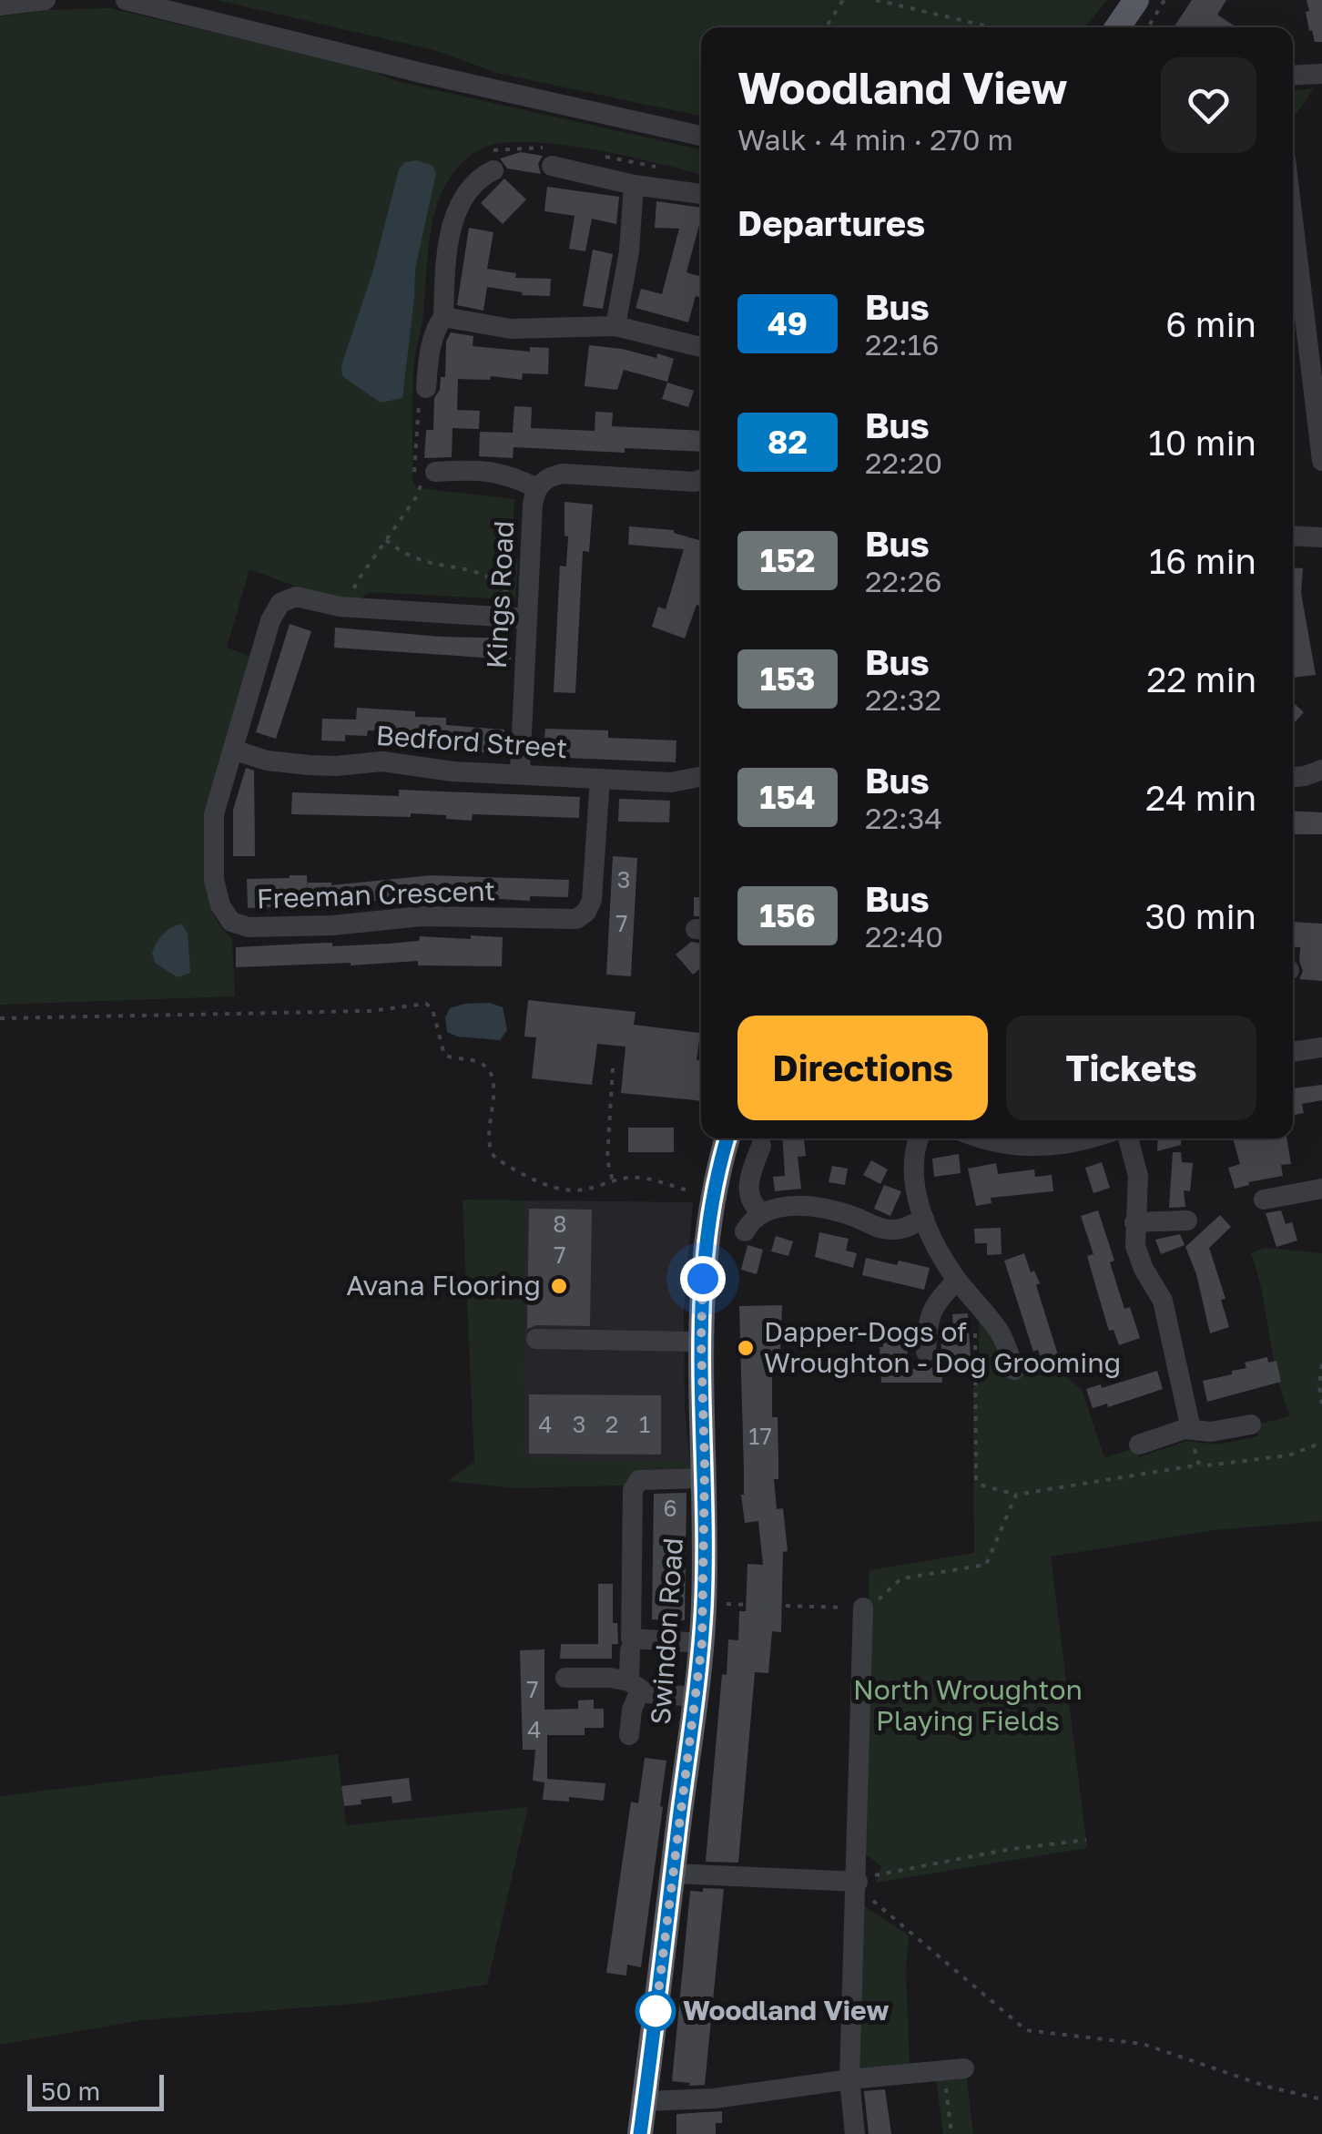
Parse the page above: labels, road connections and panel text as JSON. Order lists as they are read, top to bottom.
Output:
{
  "streets": {
    "main road": ["Swindon Road"],
    "street": ["Kings Road", "Bedford Street", "Freeman Crescent"]
  },
  "crossings": [
    ["Kings Road", "Bedford Street"],
    ["Kings Road", "Freeman Crescent"],
    ["Bedford Street", "Freeman Crescent"]
  ],
  "parks": ["North Wroughton Playing Fields"],
  "places": ["Avana Flooring", "Dapper-Dogs of Wroughton - Dog Grooming", "Woodland View"],
  "lines": ["bus line 49"],
  "house_numbers": [
    "3",
    "7",
    "8",
    "7",
    "4",
    "3",
    "2",
    "1",
    "17",
    "6",
    "7",
    "4"
  ],
  "scale_bar": "50 m",
  "page": {
    "heading": [
      ["Woodland View", "Walk · 4 min · 270 m"],
      "Departures"
    ],
    "list": [
      {
        "mark": "49",
        "name": "Bus",
        "note": "22:16",
        "value": "6 min"
      },
      {
        "mark": "82",
        "name": "Bus",
        "note": "22:20",
        "value": "10 min"
      },
      {
        "mark": "152",
        "name": "Bus",
        "note": "22:26",
        "value": "16 min"
      },
      {
        "mark": "153",
        "name": "Bus",
        "note": "22:32",
        "value": "22 min"
      },
      {
        "mark": "154",
        "name": "Bus",
        "note": "22:34",
        "value": "24 min"
      },
      {
        "mark": "156",
        "name": "Bus",
        "note": "22:40",
        "value": "30 min"
      }
    ],
    "buttons": ["Directions", "Tickets"],
    "scale": "50 m"
  }
}
